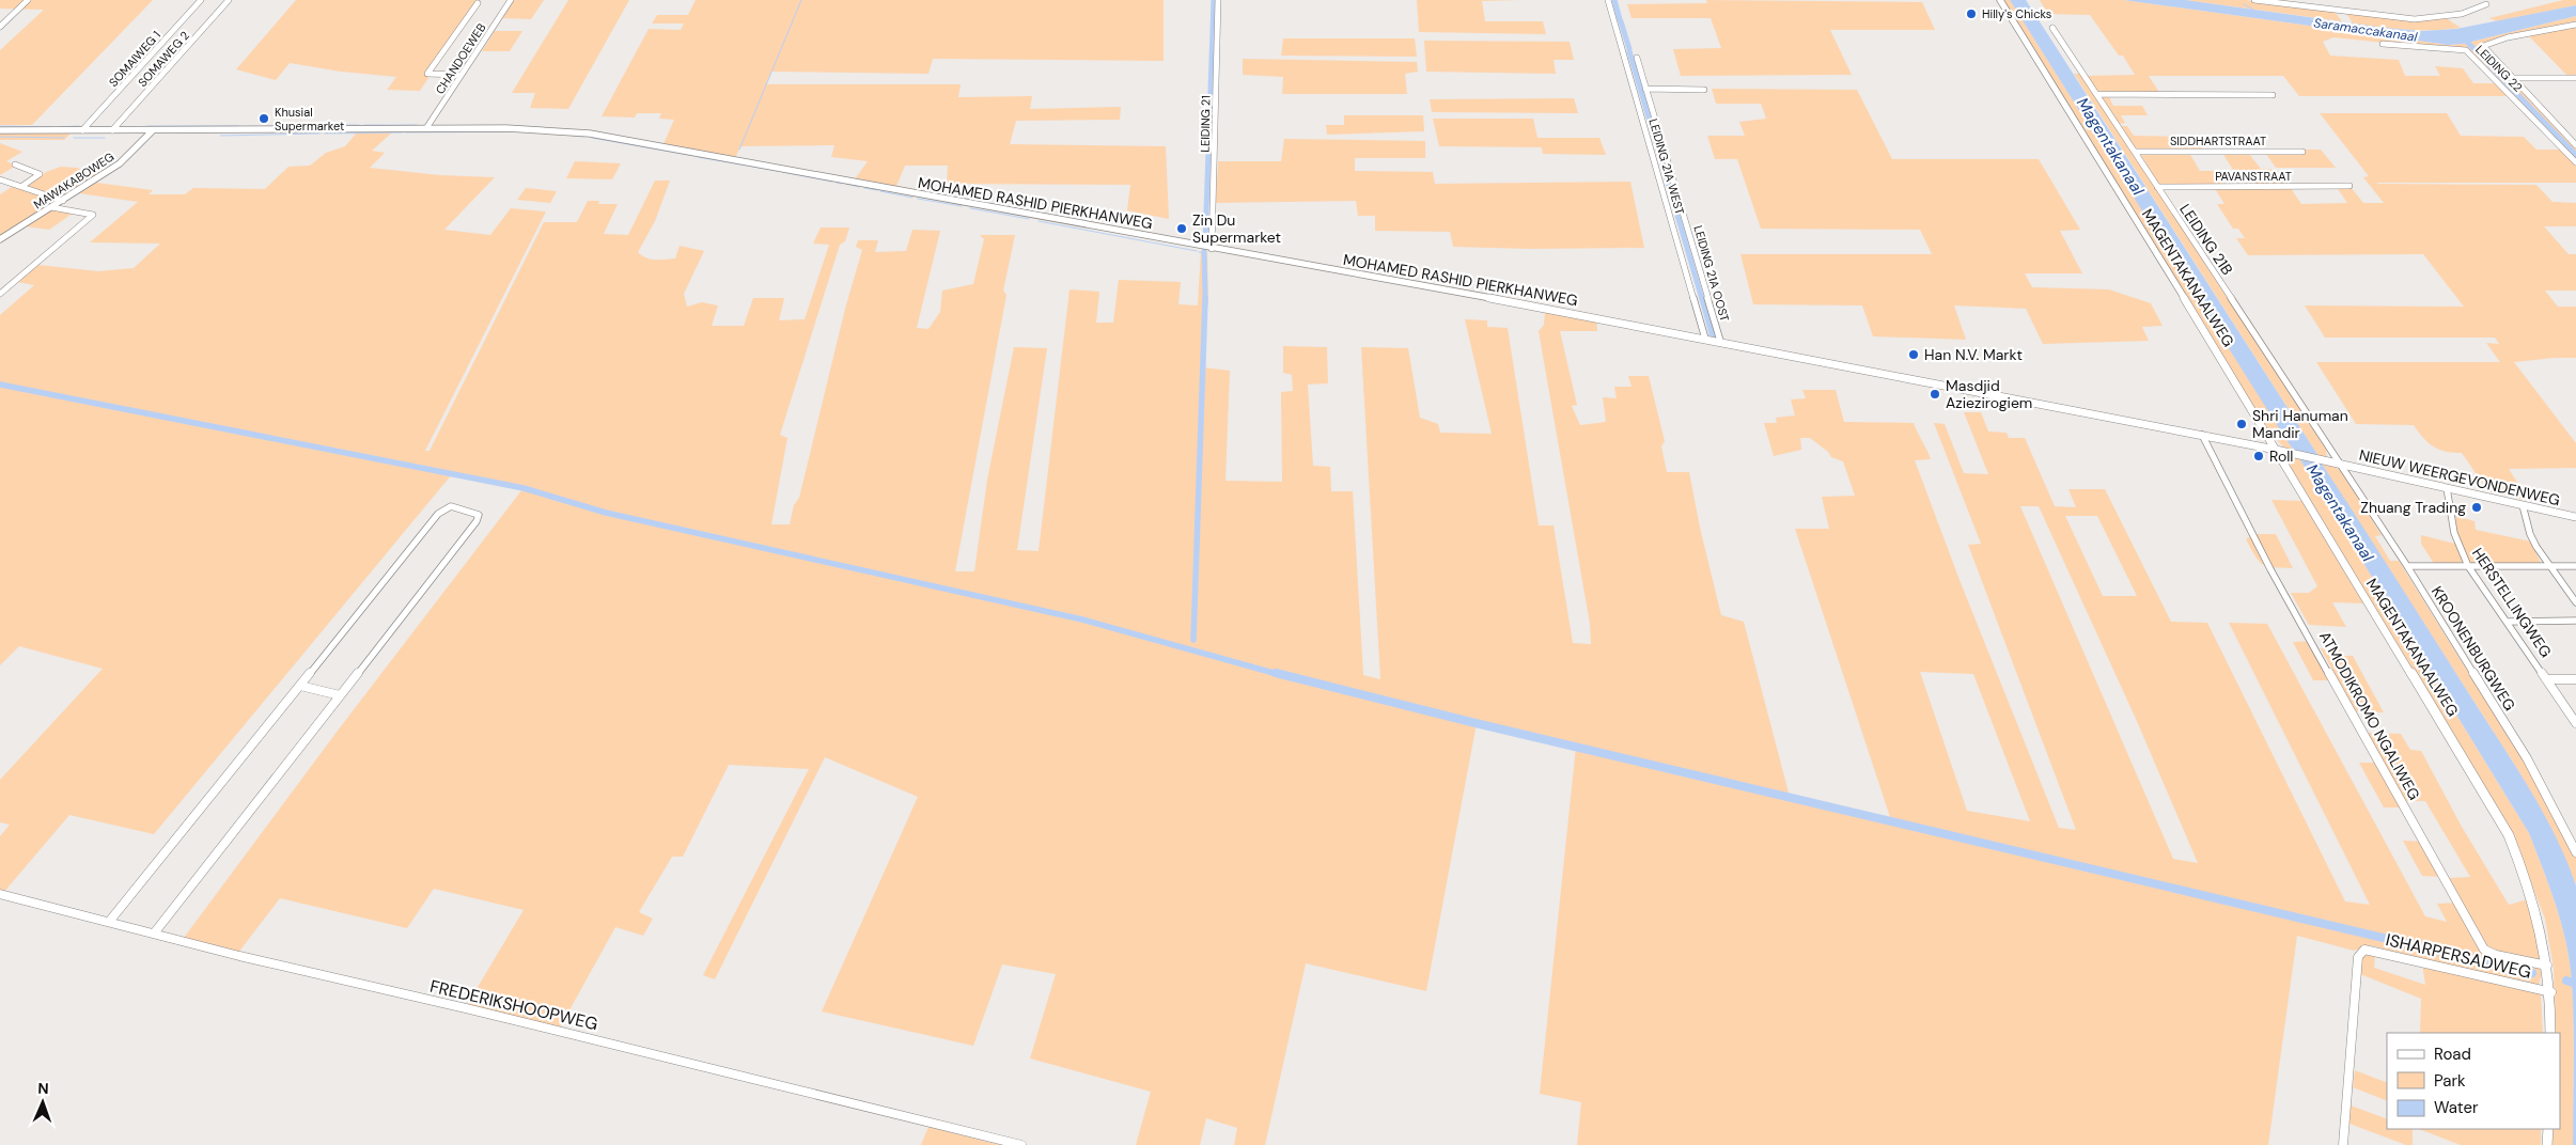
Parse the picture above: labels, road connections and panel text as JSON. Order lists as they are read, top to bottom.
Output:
{
  "streets": {
    "street": [
      "SOMAIWEG 1",
      "SOMAWEG 2",
      "CHANDOEWEB",
      "LEIDING 22",
      "LEIDING 21",
      "SIDDHARTSTRAAT",
      "LEIDING 21A WEST",
      "PAVANSTRAAT",
      "MAWAKABOWEG",
      "MOHAMED RASHID PIERKHANWEG",
      "LEIDING 21B",
      "LEIDING 21A OOST",
      "MAGENTAKANAALWEG",
      "NIEUW WEERGEVONDENWEG",
      "HERSTELLINGWEG",
      "KROONENBURGWEG",
      "ATMODIKROMO NGALIWEG",
      "ISHARPERSADWEG",
      "FREDERIKSHOOPWEG"
    ]
  },
  "crossings": [
    ["SOMAIWEG 1", "MOHAMED RASHID PIERKHANWEG"],
    ["SOMAWEG 2", "MOHAMED RASHID PIERKHANWEG"],
    ["CHANDOEWEB", "MOHAMED RASHID PIERKHANWEG"],
    ["LEIDING 21", "MOHAMED RASHID PIERKHANWEG"],
    ["SIDDHARTSTRAAT", "LEIDING 21B"],
    ["LEIDING 21A WEST", "MOHAMED RASHID PIERKHANWEG"],
    ["PAVANSTRAAT", "LEIDING 21B"],
    ["MAWAKABOWEG", "MOHAMED RASHID PIERKHANWEG"],
    ["MOHAMED RASHID PIERKHANWEG", "LEIDING 21A OOST"],
    ["MOHAMED RASHID PIERKHANWEG", "MAGENTAKANAALWEG"],
    ["MOHAMED RASHID PIERKHANWEG", "NIEUW WEERGEVONDENWEG"],
    ["MOHAMED RASHID PIERKHANWEG", "ATMODIKROMO NGALIWEG"],
    ["LEIDING 21B", "NIEUW WEERGEVONDENWEG"],
    ["LEIDING 21B", "KROONENBURGWEG"],
    ["MAGENTAKANAALWEG", "NIEUW WEERGEVONDENWEG"],
    ["MAGENTAKANAALWEG", "ATMODIKROMO NGALIWEG"],
    ["MAGENTAKANAALWEG", "ISHARPERSADWEG"],
    ["NIEUW WEERGEVONDENWEG", "HERSTELLINGWEG"],
    ["NIEUW WEERGEVONDENWEG", "KROONENBURGWEG"]
  ],
  "water": ["Saramaccakanaal", "Magentakanaal"],
  "places": [
    "Hilly's Chicks",
    "Khusial Supermarket",
    "Zin Du Supermarket",
    "Han N.V. Markt",
    "Masdjid Aziezirogiem",
    "Shri Hanuman Mandir",
    "Roll",
    "Zhuang Trading"
  ],
  "legend": ["Road", "Park", "Water"],
  "north": "top"
}
